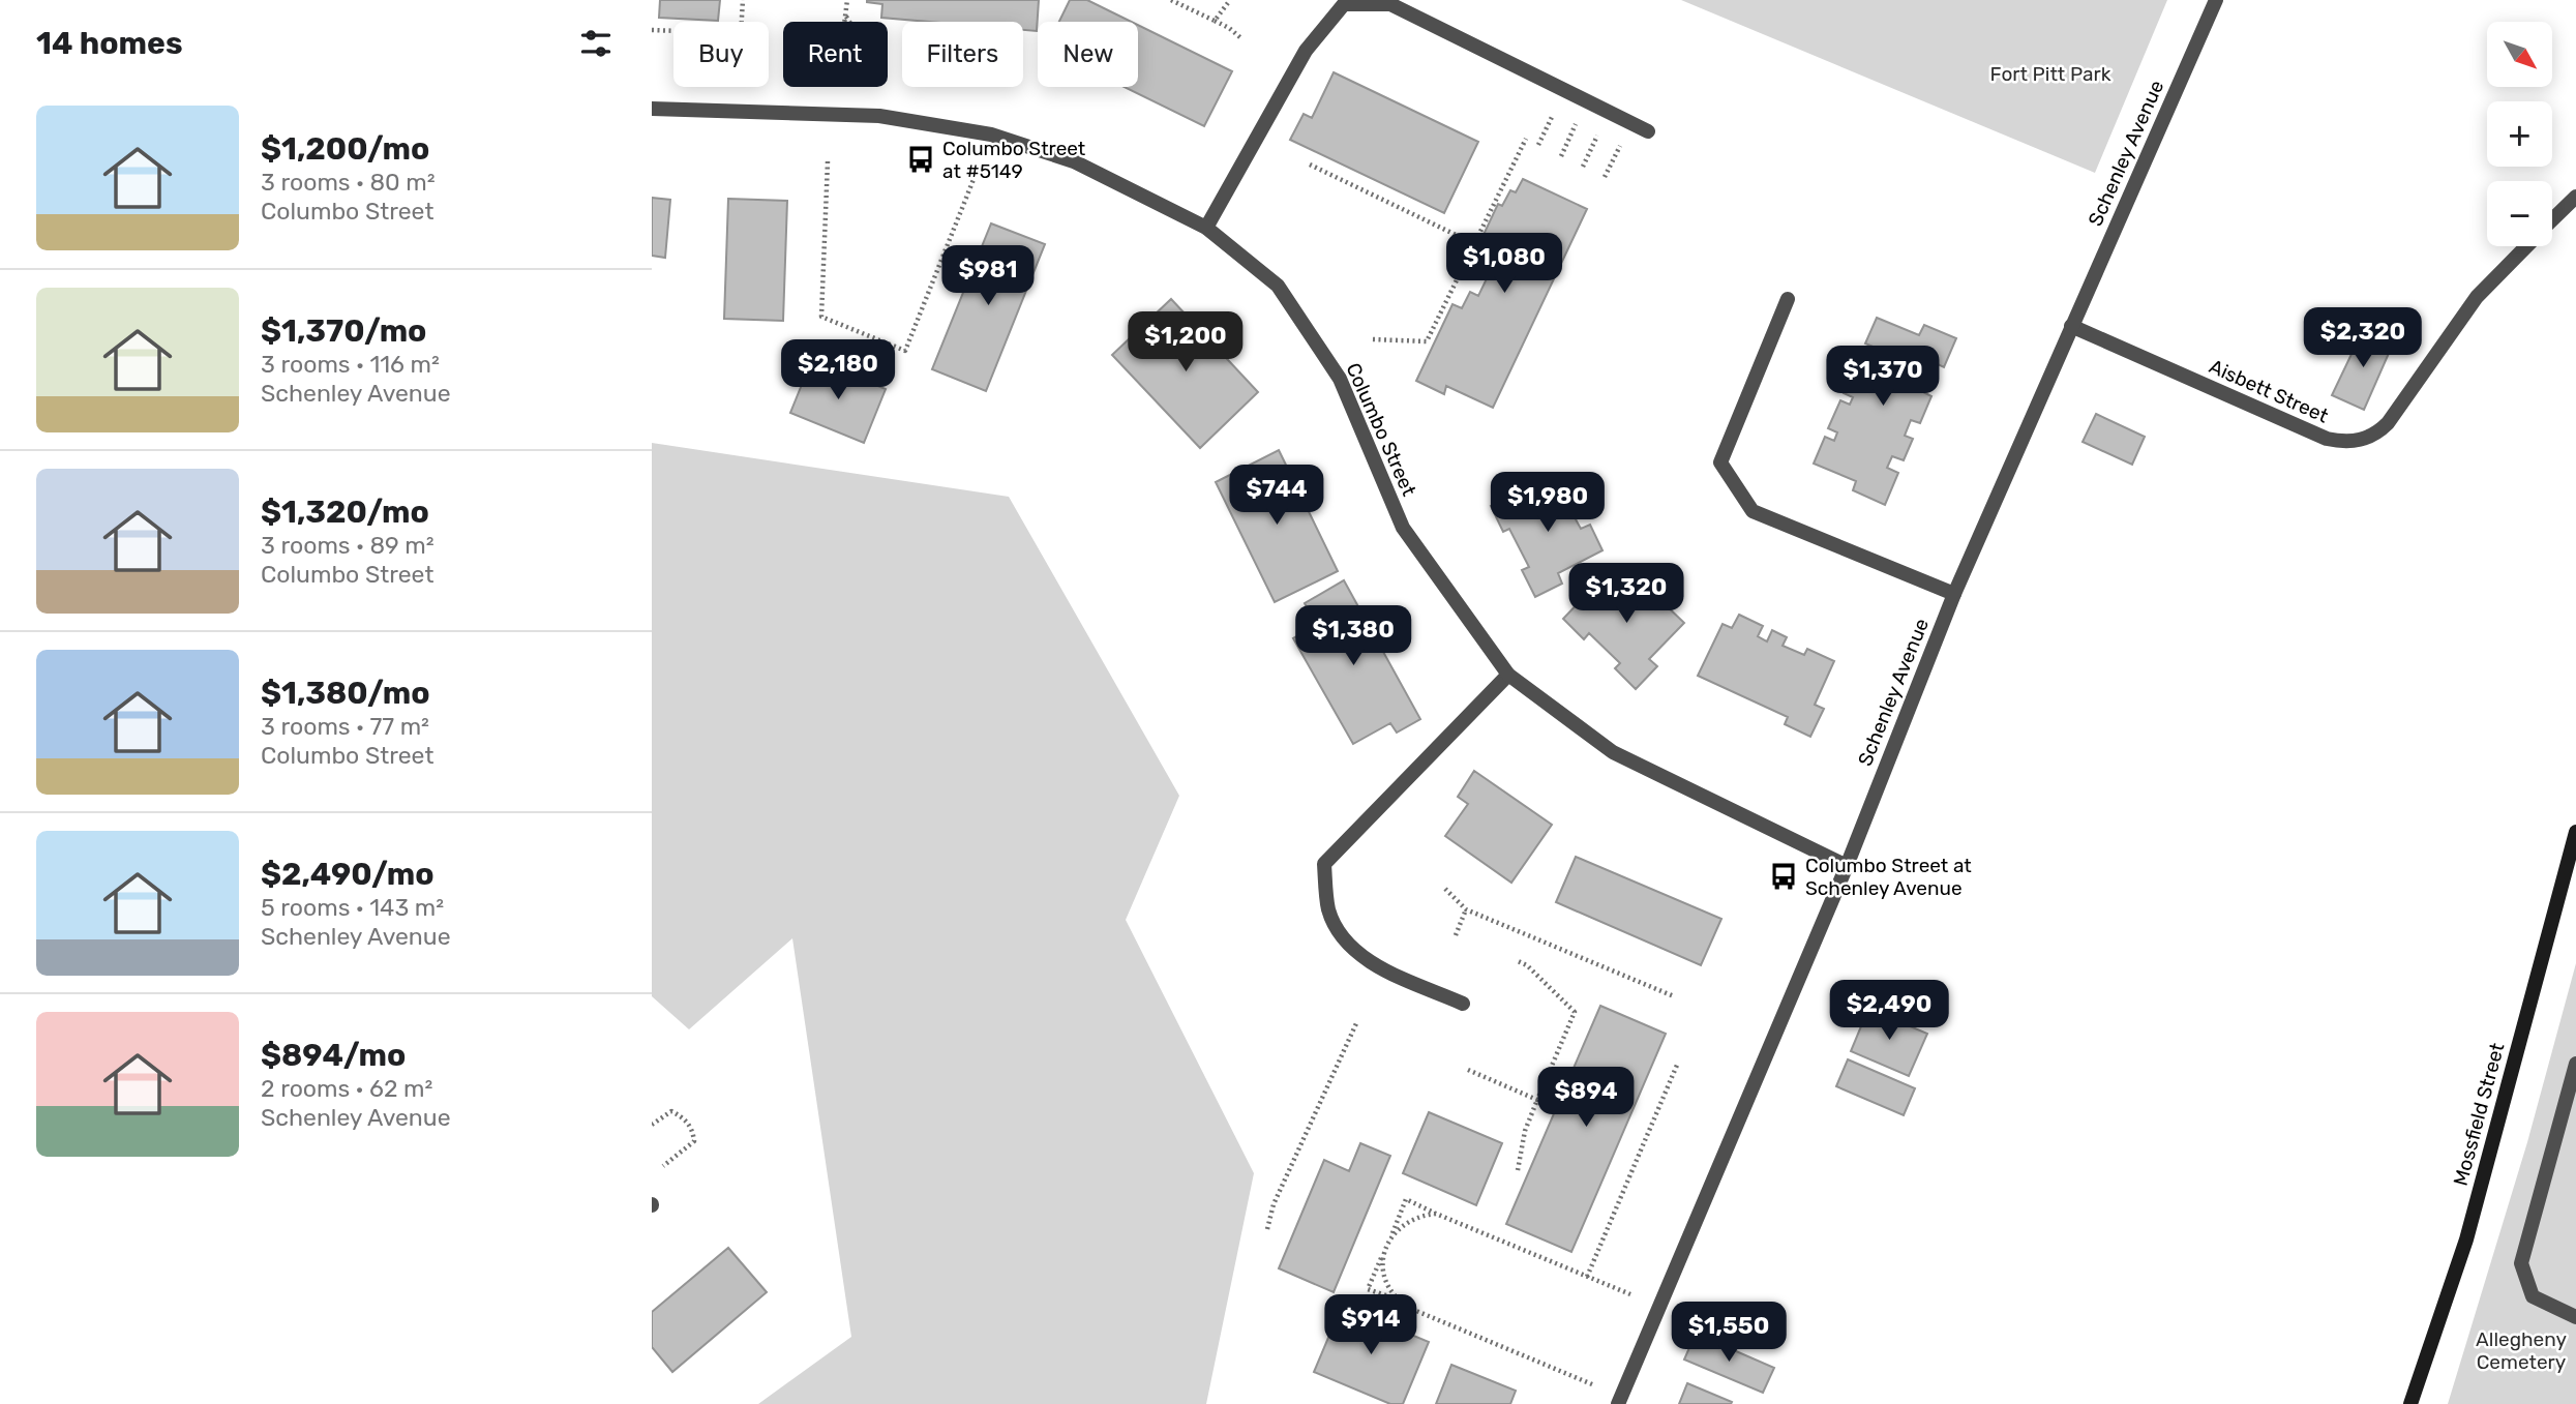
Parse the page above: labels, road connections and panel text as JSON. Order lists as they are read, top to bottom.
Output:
{
  "streets": {
    "street": [
      "Schenley Avenue",
      "Aisbett Street",
      "Columbo Street",
      "Mossfield Street"
    ]
  },
  "crossings": [
    ["Schenley Avenue", "Aisbett Street"],
    ["Schenley Avenue", "Columbo Street"]
  ],
  "parks": ["Fort Pitt Park", "Allegheny Cemetery"],
  "places": {
    "bus stop": ["Columbo Street at #5149", "Columbo Street at Schenley Avenue"]
  },
  "north": "bottom right",
  "page": {
    "heading": "14 homes",
    "map_buttons": ["+", "−"],
    "chip": [
      "Buy",
      "Rent",
      "Filters",
      "New"
    ],
    "list": [
      {
        "name": "$1,200/mo",
        "note": "3 rooms · 80 m² · Columbo Street"
      },
      {
        "name": "$1,370/mo",
        "note": "3 rooms · 116 m² · Schenley Avenue"
      },
      {
        "name": "$1,320/mo",
        "note": "3 rooms · 89 m² · Columbo Street"
      },
      {
        "name": "$1,380/mo",
        "note": "3 rooms · 77 m² · Columbo Street"
      },
      {
        "name": "$2,490/mo",
        "note": "5 rooms · 143 m² · Schenley Avenue"
      },
      {
        "name": "$894/mo",
        "note": "2 rooms · 62 m² · Schenley Avenue"
      }
    ],
    "price": [
      "$1,080",
      "$981",
      "$2,320",
      "$1,200",
      "$2,180",
      "$1,370",
      "$744",
      "$1,980",
      "$1,320",
      "$1,380",
      "$2,490",
      "$894",
      "$914",
      "$1,550"
    ]
  }
}
